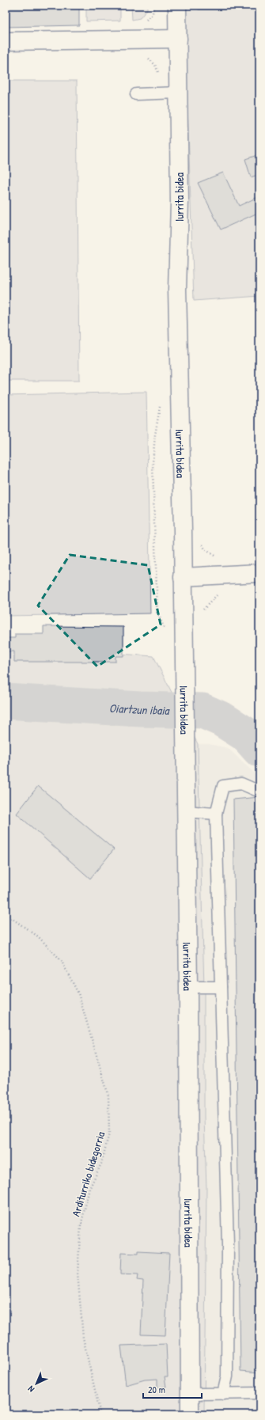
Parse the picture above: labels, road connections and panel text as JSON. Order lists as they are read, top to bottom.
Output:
{
  "streets": {
    "street": ["Iurrita bidea"],
    "path": ["Arditurriko bidegorria"]
  },
  "water": ["Oiartzun ibaia"],
  "scale_bar": "20 m",
  "north": "bottom left"
}
